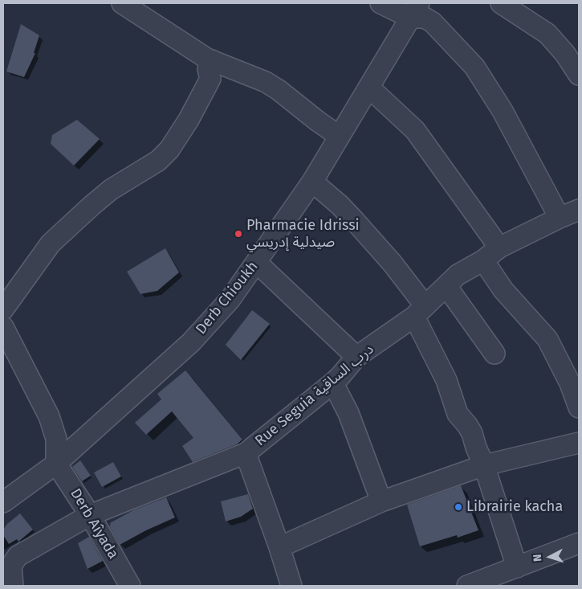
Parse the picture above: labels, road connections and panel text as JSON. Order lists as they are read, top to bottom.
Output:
{
  "streets": {
    "street": ["Derb Chioukh", "Rue Seguia درب الساقية", "Derb Aîyada"]
  },
  "crossings": [
    ["Derb Chioukh", "Derb Aîyada"],
    ["Rue Seguia درب الساقية", "Derb Aîyada"]
  ],
  "places": ["Pharmacie Idrissi صيدلية إدريسي", "Librairie kacha"],
  "north": "left"
}
